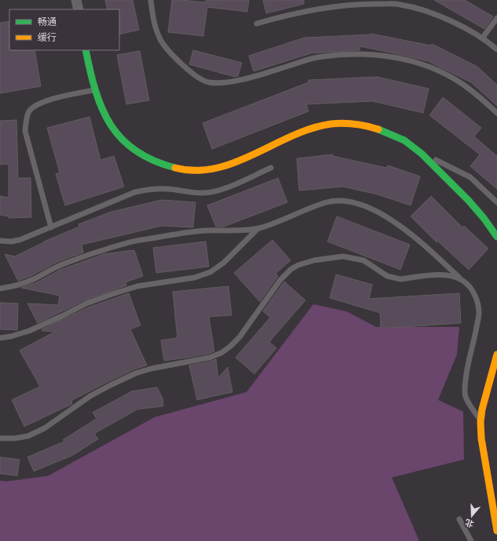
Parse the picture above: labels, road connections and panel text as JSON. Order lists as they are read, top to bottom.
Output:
{
  "legend": ["畅通", "缓行"],
  "north": "bottom"
}
